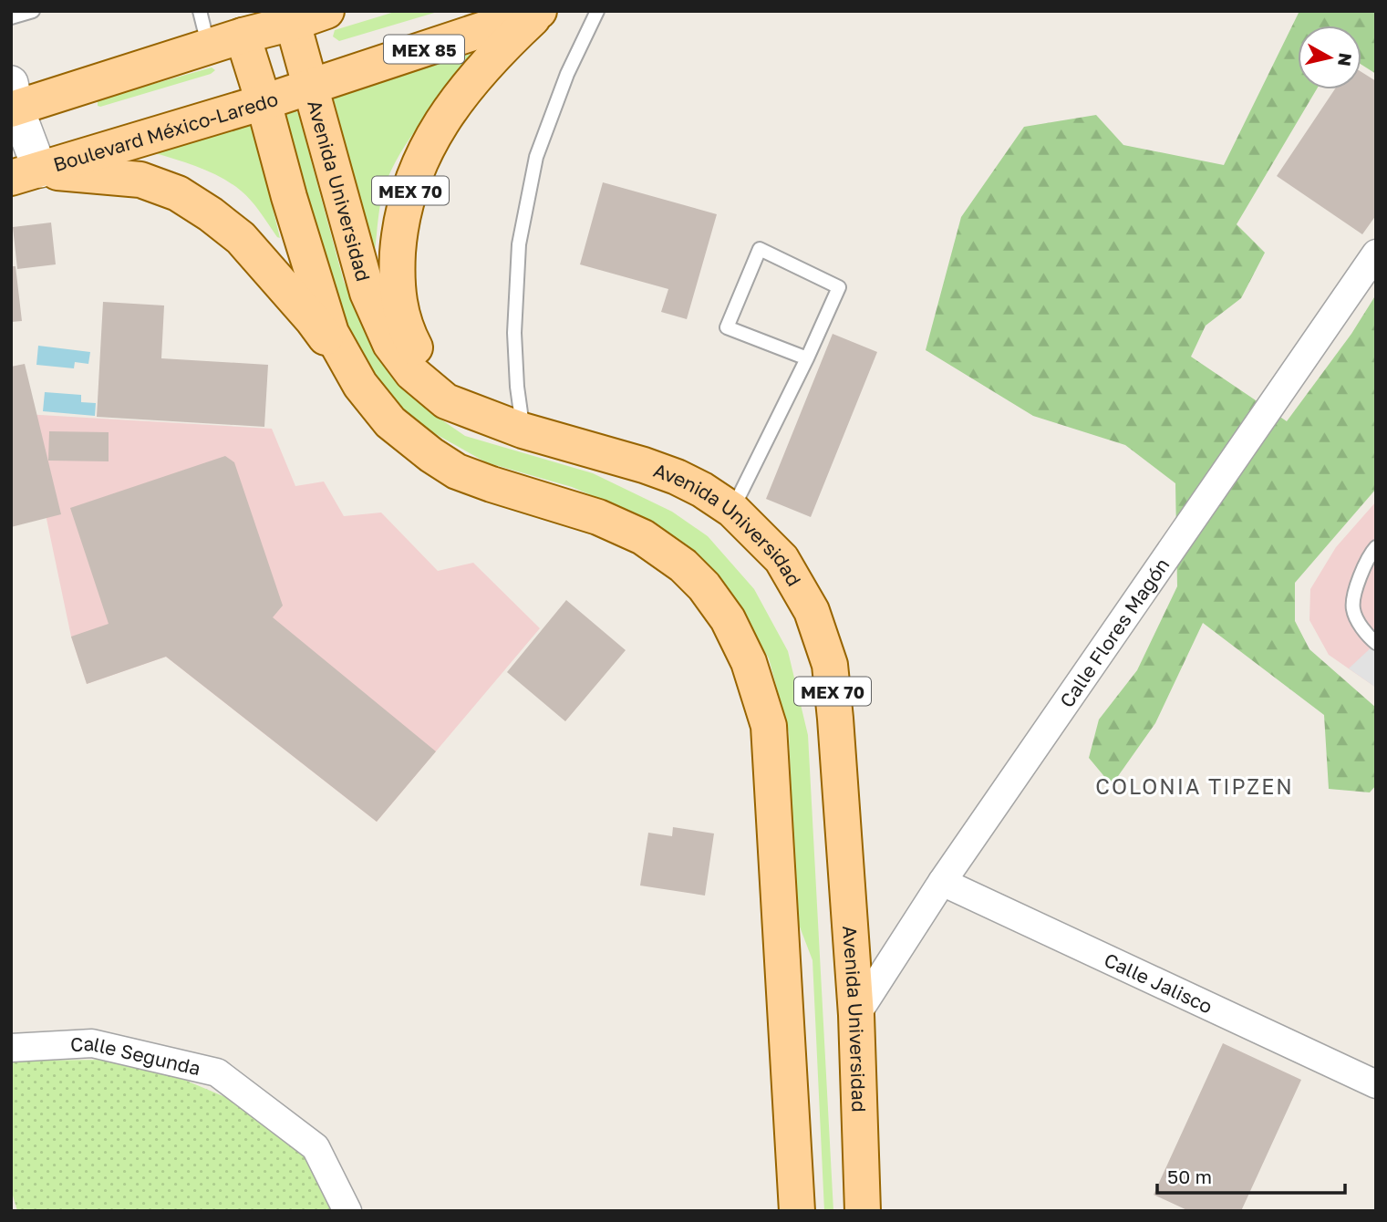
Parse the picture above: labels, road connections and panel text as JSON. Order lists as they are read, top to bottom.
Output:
{
  "streets": {
    "main road": [
      "MEX 85",
      "Boulevard México-Laredo",
      "Avenida Universidad",
      "MEX 70"
    ],
    "street": ["Calle Flores Magón", "Calle Jalisco", "Calle Segunda"]
  },
  "crossings": [
    ["Boulevard México-Laredo", "Avenida Universidad"],
    ["Boulevard México-Laredo", "MEX 70"],
    ["Avenida Universidad", "MEX 70"],
    ["Avenida Universidad", "Calle Flores Magón"],
    ["Calle Flores Magón", "Calle Jalisco"]
  ],
  "districts": ["COLONIA TIPZEN"],
  "scale_bar": "50 m",
  "north": "right"
}
